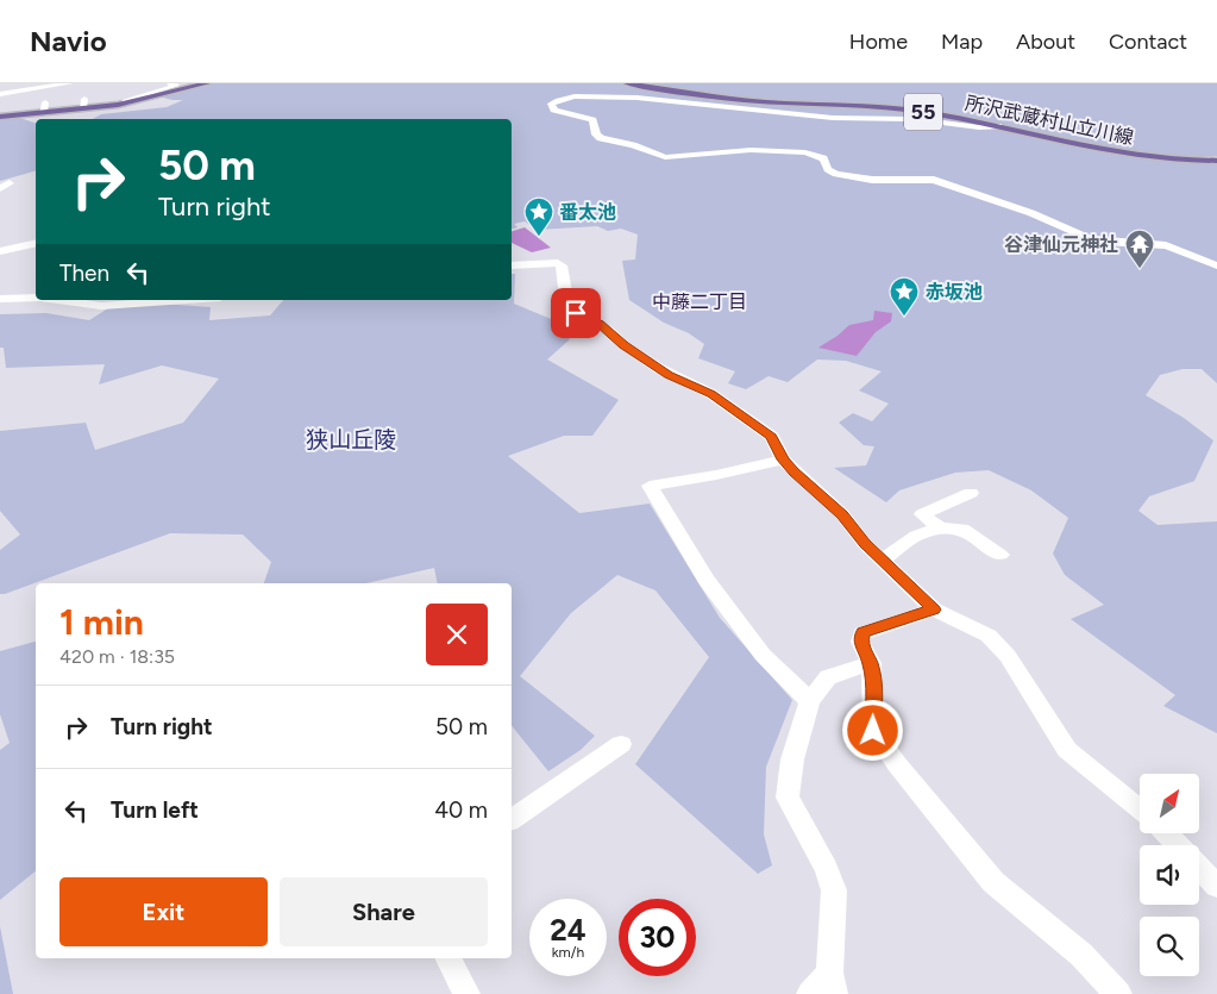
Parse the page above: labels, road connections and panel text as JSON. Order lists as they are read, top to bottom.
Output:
{
  "streets": {
    "main road": ["55", "所沢武蔵村山立川線"]
  },
  "districts": ["中藤二丁目"],
  "parks": ["狭山丘陵"],
  "places": {
    "place": ["番太池", "赤坂池"],
    "temple": ["谷津仙元神社"]
  },
  "north": "top right",
  "page": {
    "header": "Navio",
    "nav": [
      "Home",
      "Map",
      "About",
      "Contact"
    ],
    "turn": ["50 m", "Turn right"],
    "then": "Then",
    "heading": ["1 min", "420 m · 18:35"],
    "list": [
      {
        "name": "Turn right",
        "value": "50 m"
      },
      {
        "name": "Turn left",
        "value": "40 m"
      }
    ],
    "buttons": ["Exit", "Share"],
    "speed": "24 km/h",
    "limit": "30"
  }
}
